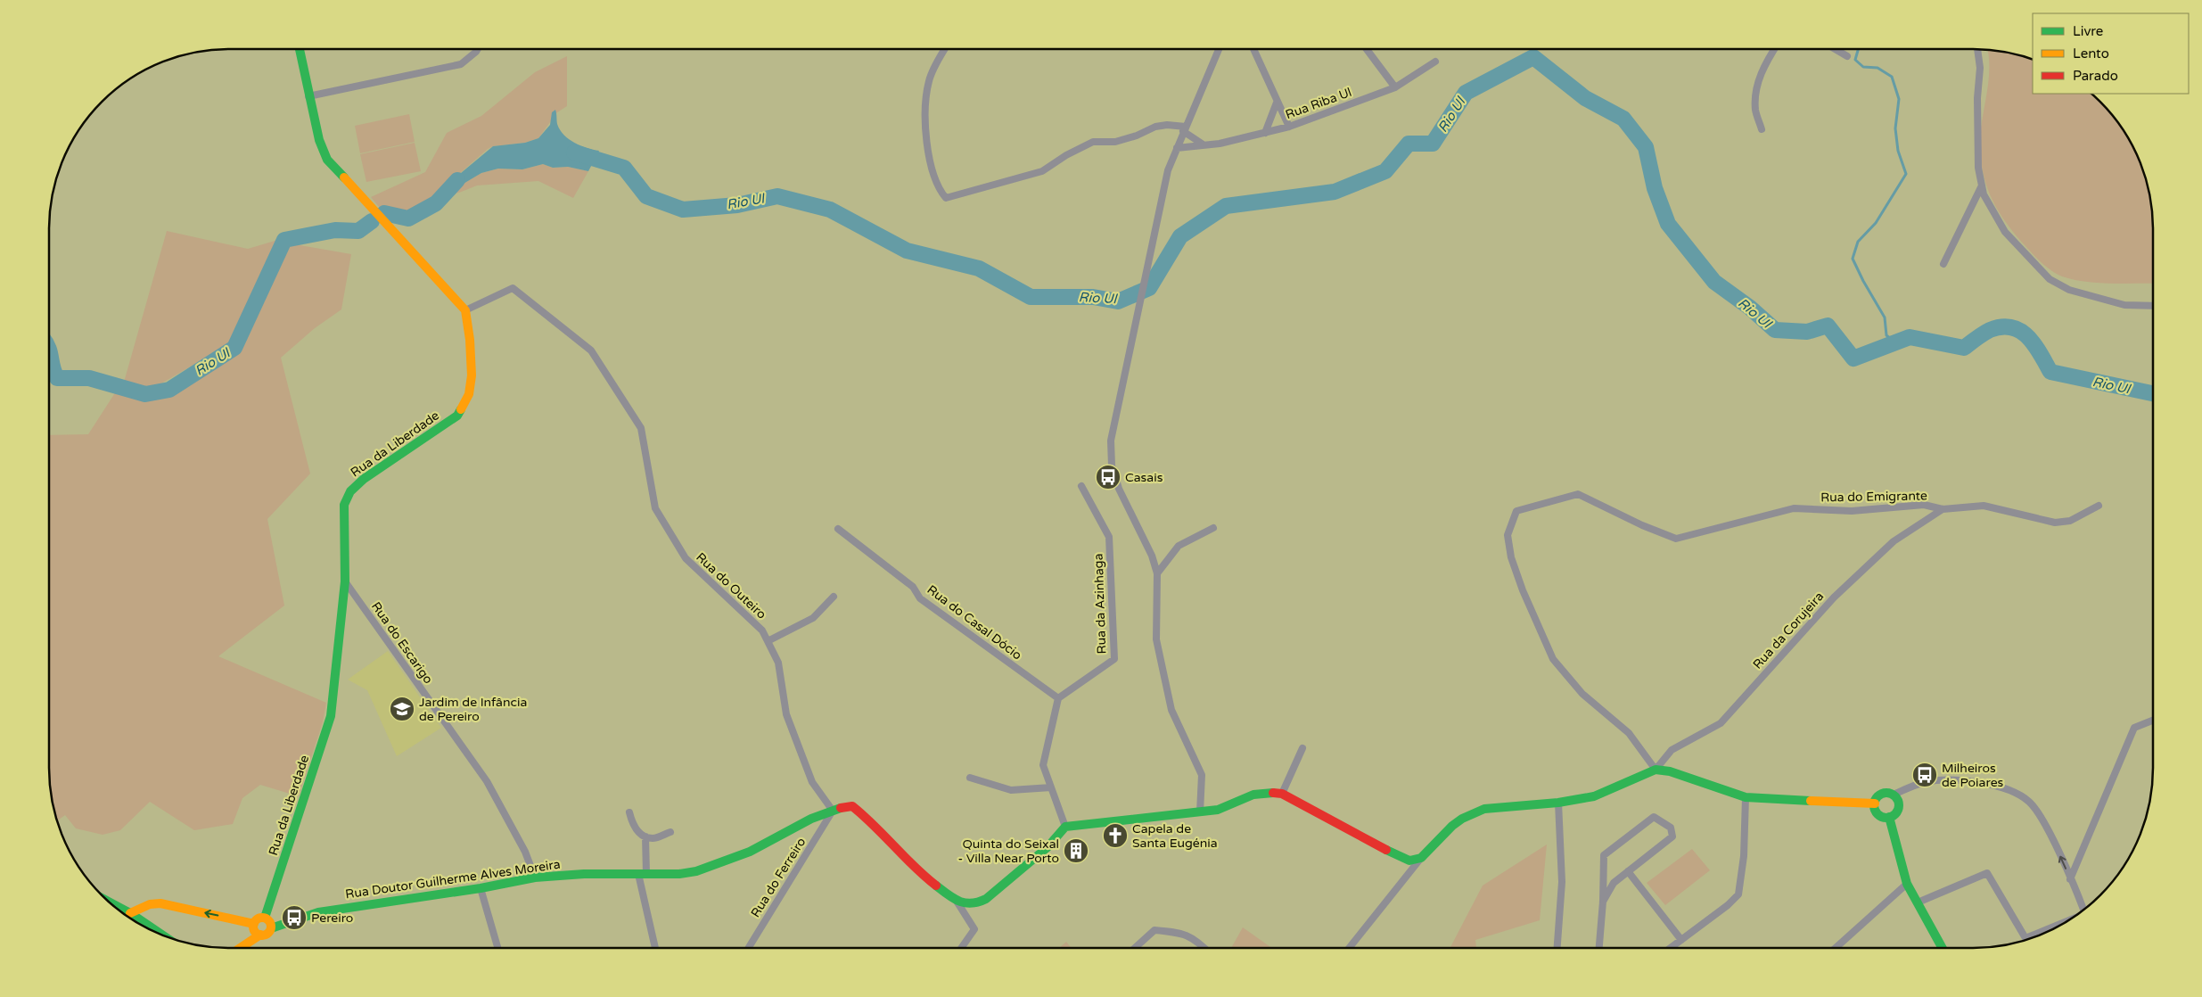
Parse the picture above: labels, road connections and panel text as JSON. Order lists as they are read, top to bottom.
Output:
{
  "streets": {
    "street": [
      "Rua Riba Ul",
      "Rua da Liberdade",
      "Rua do Emigrante",
      "Rua do Outeiro",
      "Rua da Azinhaga",
      "Rua do Casal Dócio",
      "Rua da Corujeira",
      "Rua do Escarigo",
      "Rua do Ferreiro",
      "Rua Doutor Guilherme Alves Moreira"
    ]
  },
  "crossings": [
    ["Rua da Liberdade", "Rua do Outeiro"],
    ["Rua da Liberdade", "Rua do Escarigo"],
    ["Rua da Liberdade", "Rua Doutor Guilherme Alves Moreira"],
    ["Rua do Emigrante", "Rua da Corujeira"],
    ["Rua do Outeiro", "Rua do Ferreiro"],
    ["Rua do Outeiro", "Rua Doutor Guilherme Alves Moreira"],
    ["Rua da Azinhaga", "Rua do Casal Dócio"],
    ["Rua do Escarigo", "Rua Doutor Guilherme Alves Moreira"],
    ["Rua do Ferreiro", "Rua Doutor Guilherme Alves Moreira"]
  ],
  "water": ["Rio Ul"],
  "places": {
    "bus stop": ["Casais", "Milheiros de Poiares", "Pereiro"],
    "school or university": ["Jardim de Infância de Pereiro"],
    "church": ["Capela de Santa Eugénia"],
    "building": ["Quinta do Seixal - Villa Near Porto"]
  },
  "legend": ["Livre", "Lento", "Parado"]
}
